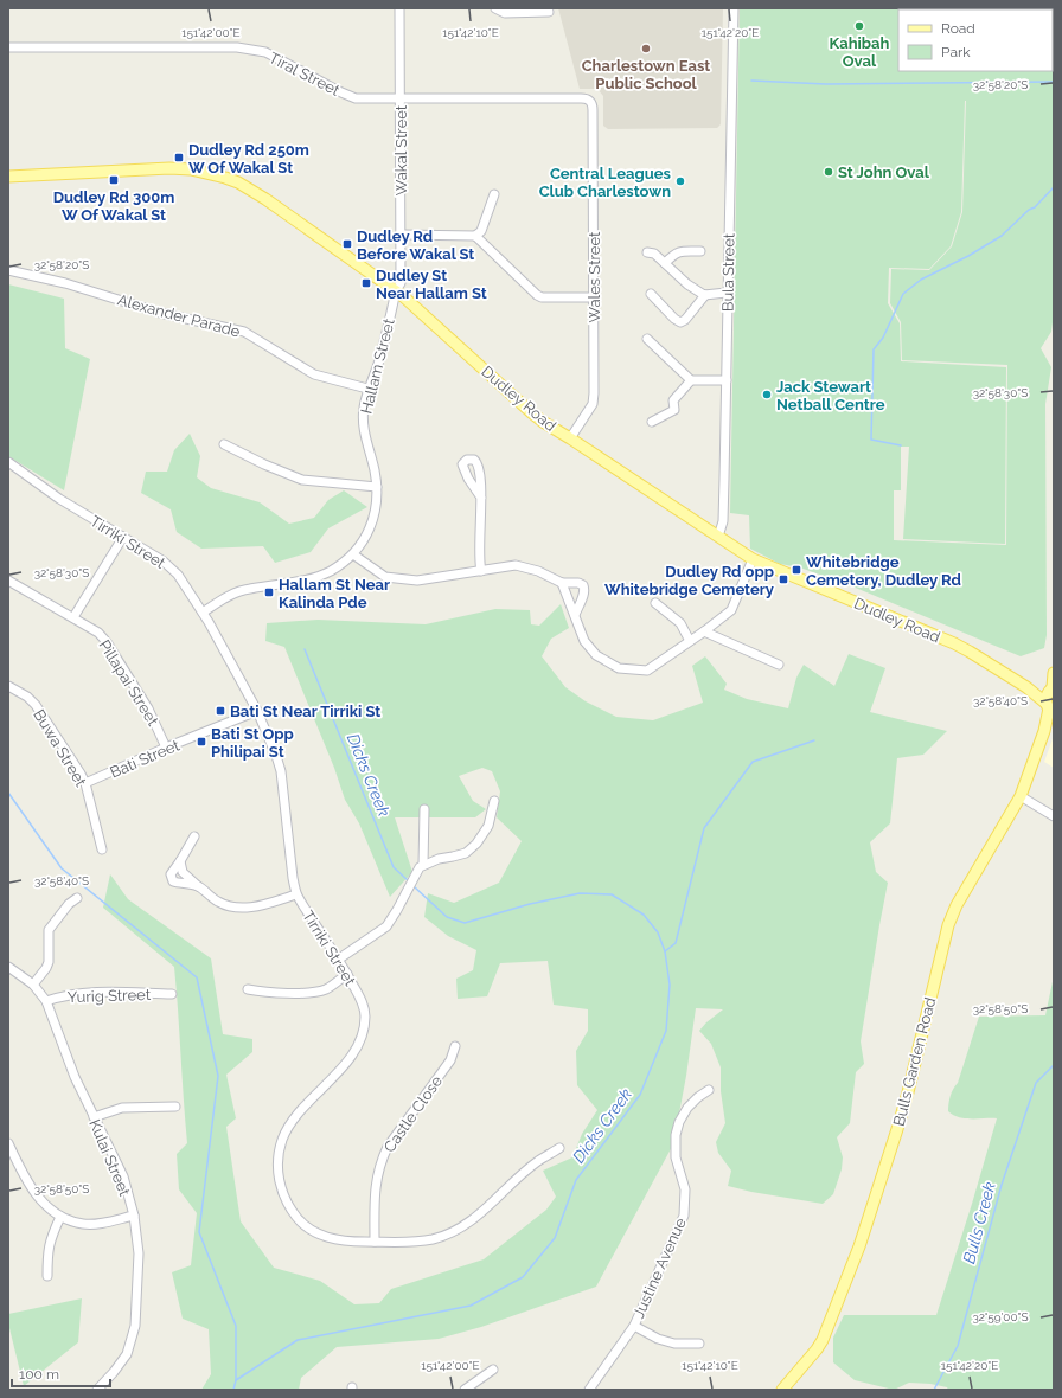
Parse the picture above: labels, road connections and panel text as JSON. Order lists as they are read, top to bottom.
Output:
{
  "streets": {
    "main road": ["Dudley Road", "Bulls Garden Road"],
    "street": [
      "Tiral Street",
      "Wakal Street",
      "Bula Street",
      "Wales Street",
      "Alexander Parade",
      "Hallam Street",
      "Tirriki Street",
      "Pillapai Street",
      "Buwa Street",
      "Bati Street",
      "Yurig Street",
      "Castle Close",
      "Kulai Street",
      "Justine Avenue"
    ]
  },
  "crossings": [
    ["Tiral Street", "Wakal Street"],
    ["Tiral Street", "Wales Street"],
    ["Wakal Street", "Hallam Street"],
    ["Wakal Street", "Dudley Road"],
    ["Bula Street", "Dudley Road"],
    ["Wales Street", "Dudley Road"],
    ["Alexander Parade", "Hallam Street"],
    ["Hallam Street", "Dudley Road"],
    ["Hallam Street", "Tirriki Street"],
    ["Dudley Road", "Bulls Garden Road"],
    ["Tirriki Street", "Bati Street"],
    ["Tirriki Street", "Castle Close"],
    ["Pillapai Street", "Bati Street"],
    ["Buwa Street", "Bati Street"],
    ["Yurig Street", "Kulai Street"]
  ],
  "water": ["Dicks Creek", "Bulls Creek"],
  "places": {
    "other": [
      "Kahibah Oval",
      "Charlestown East Public School",
      "St John Oval",
      "Central Leagues Club Charlestown",
      "Jack Stewart Netball Centre"
    ],
    "transit": [
      "Dudley Rd 250m W Of Wakal St",
      "Dudley Rd 300m W Of Wakal St",
      "Dudley Rd Before Wakal St",
      "Dudley St Near Hallam St",
      "Whitebridge Cemetery, Dudley Rd",
      "Dudley Rd opp Whitebridge Cemetery",
      "Hallam St Near Kalinda Pde",
      "Bati St Near Tirriki St",
      "Bati St Opp Philipai St"
    ]
  },
  "legend": ["Road", "Park"],
  "scale_bar": "100 m",
  "coordinates": [
    "151°42'00\"E",
    "151°42'10\"E",
    "151°42'20\"E",
    "32°58'20\"S",
    "32°58'30\"S",
    "32°58'40\"S",
    "32°58'50\"S",
    "32°59'00\"S"
  ]
}
